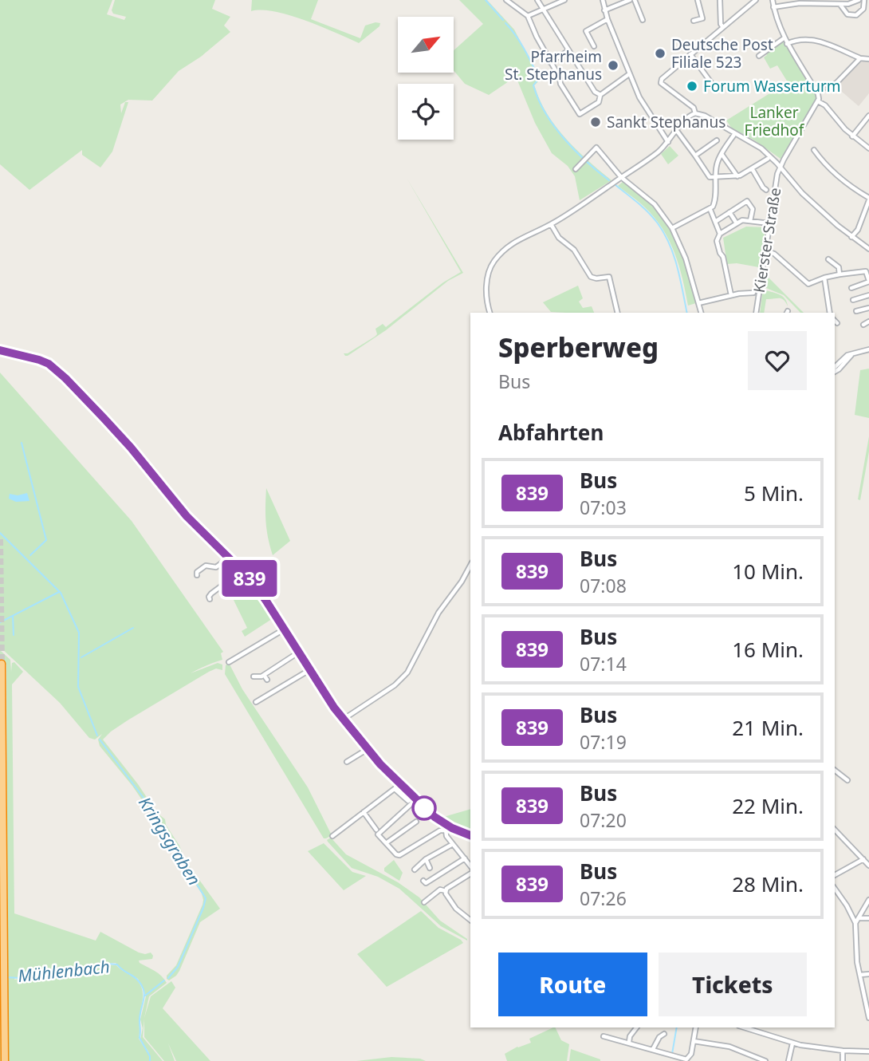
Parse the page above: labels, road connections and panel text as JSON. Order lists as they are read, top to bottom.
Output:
{
  "streets": {
    "street": ["Kierster Straße"]
  },
  "water": ["Kringsgraben", "Mühlenbach"],
  "parks": ["Lanker Friedhof"],
  "places": [
    "Deutsche Post Filiale 523",
    "Pfarrheim St. Stephanus",
    "Forum Wasserturm",
    "Sankt Stephanus"
  ],
  "lines": ["bus line 839"],
  "north": "top right",
  "page": {
    "on_map": "839",
    "heading": [
      ["Sperberweg", "Bus"],
      "Abfahrten"
    ],
    "list": [
      {
        "mark": "839",
        "name": "Bus",
        "note": "07:03",
        "value": "5 Min."
      },
      {
        "mark": "839",
        "name": "Bus",
        "note": "07:08",
        "value": "10 Min."
      },
      {
        "mark": "839",
        "name": "Bus",
        "note": "07:14",
        "value": "16 Min."
      },
      {
        "mark": "839",
        "name": "Bus",
        "note": "07:19",
        "value": "21 Min."
      },
      {
        "mark": "839",
        "name": "Bus",
        "note": "07:20",
        "value": "22 Min."
      },
      {
        "mark": "839",
        "name": "Bus",
        "note": "07:26",
        "value": "28 Min."
      }
    ],
    "buttons": ["Route", "Tickets"]
  }
}
